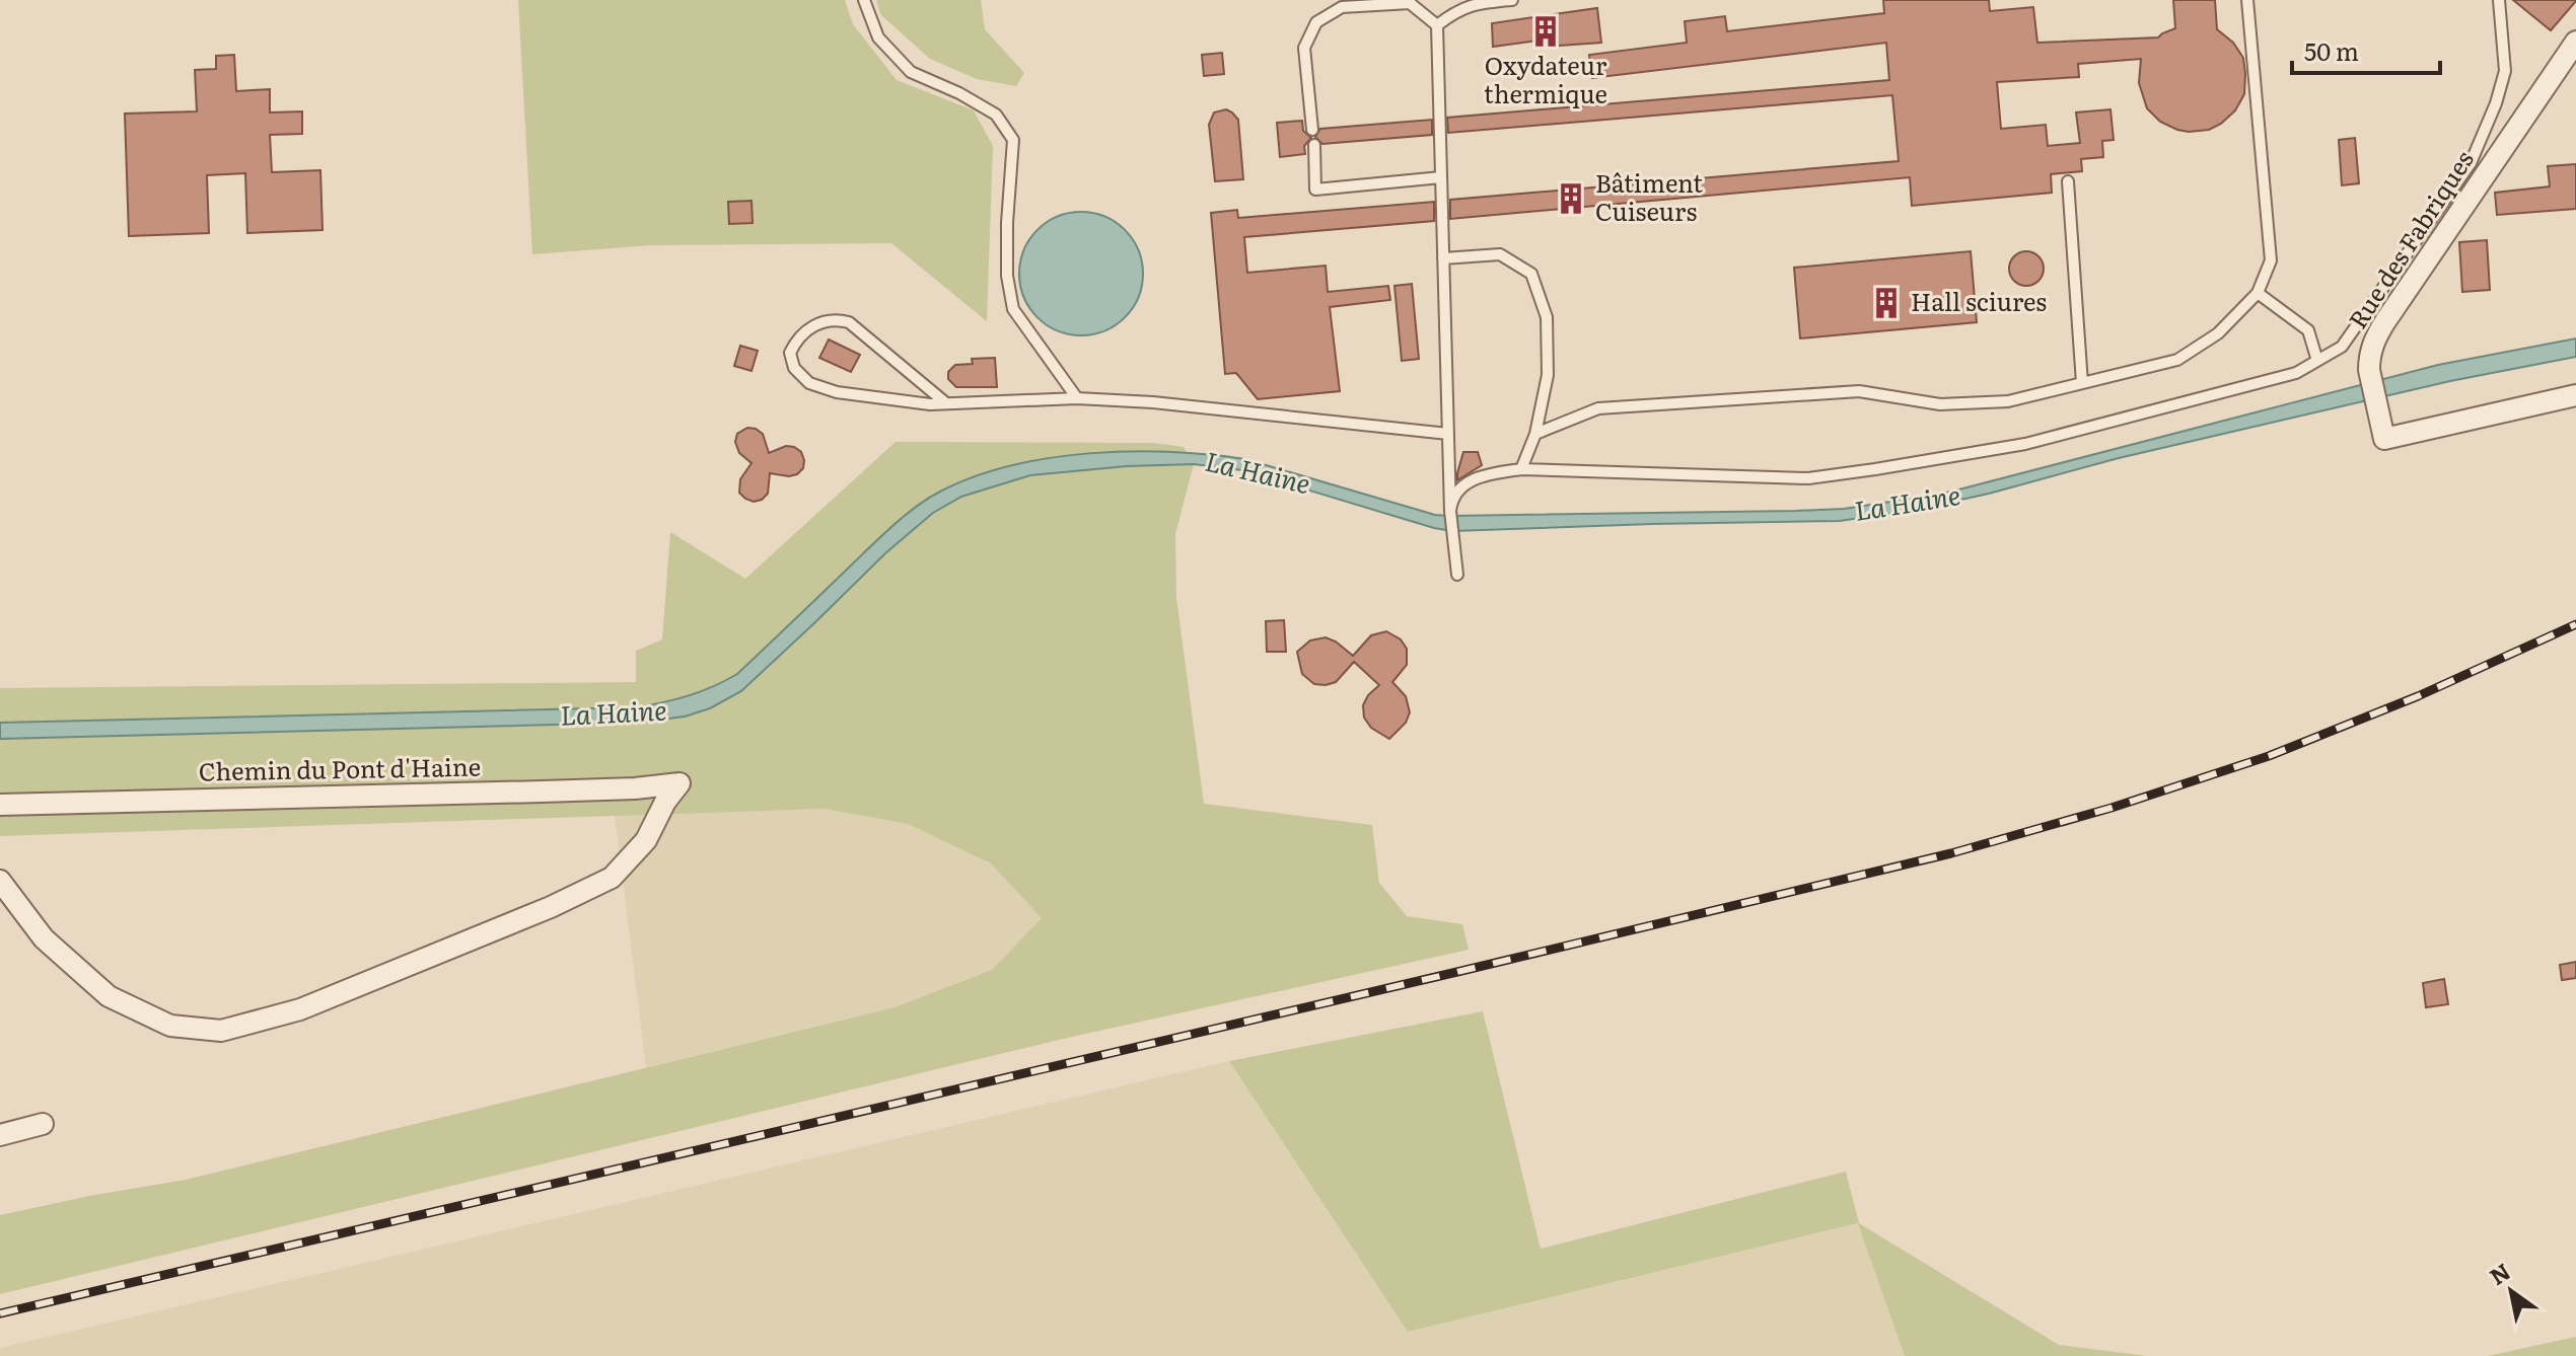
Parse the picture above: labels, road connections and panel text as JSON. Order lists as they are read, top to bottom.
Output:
{
  "streets": {
    "street": ["Rue des Fabriques", "Chemin du Pont d'Haine"]
  },
  "water": ["La Haine"],
  "places": {
    "building": ["Oxydateur thermique", "Bâtiment Cuiseurs", "Hall sciures"]
  },
  "scale_bar": "50 m",
  "north": "top left"
}
